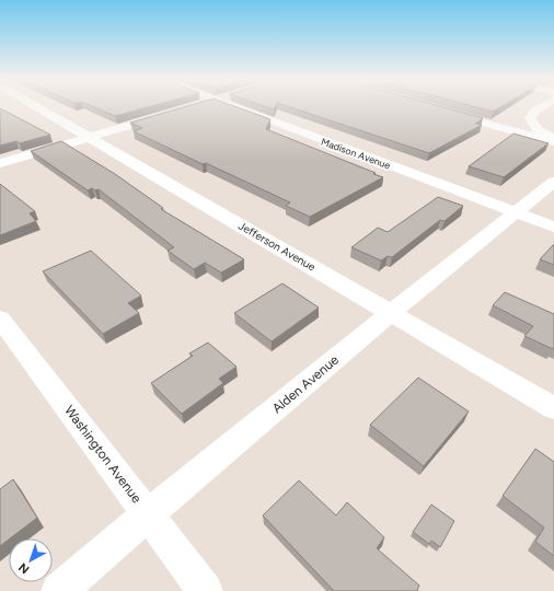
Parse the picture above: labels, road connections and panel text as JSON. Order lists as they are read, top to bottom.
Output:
{
  "streets": {
    "street": [
      "Madison Avenue",
      "Jefferson Avenue",
      "Alden Avenue",
      "Washington Avenue"
    ]
  },
  "crossings": [
    ["Madison Avenue", "Alden Avenue"],
    ["Jefferson Avenue", "Alden Avenue"],
    ["Alden Avenue", "Washington Avenue"]
  ],
  "north": "bottom left"
}
